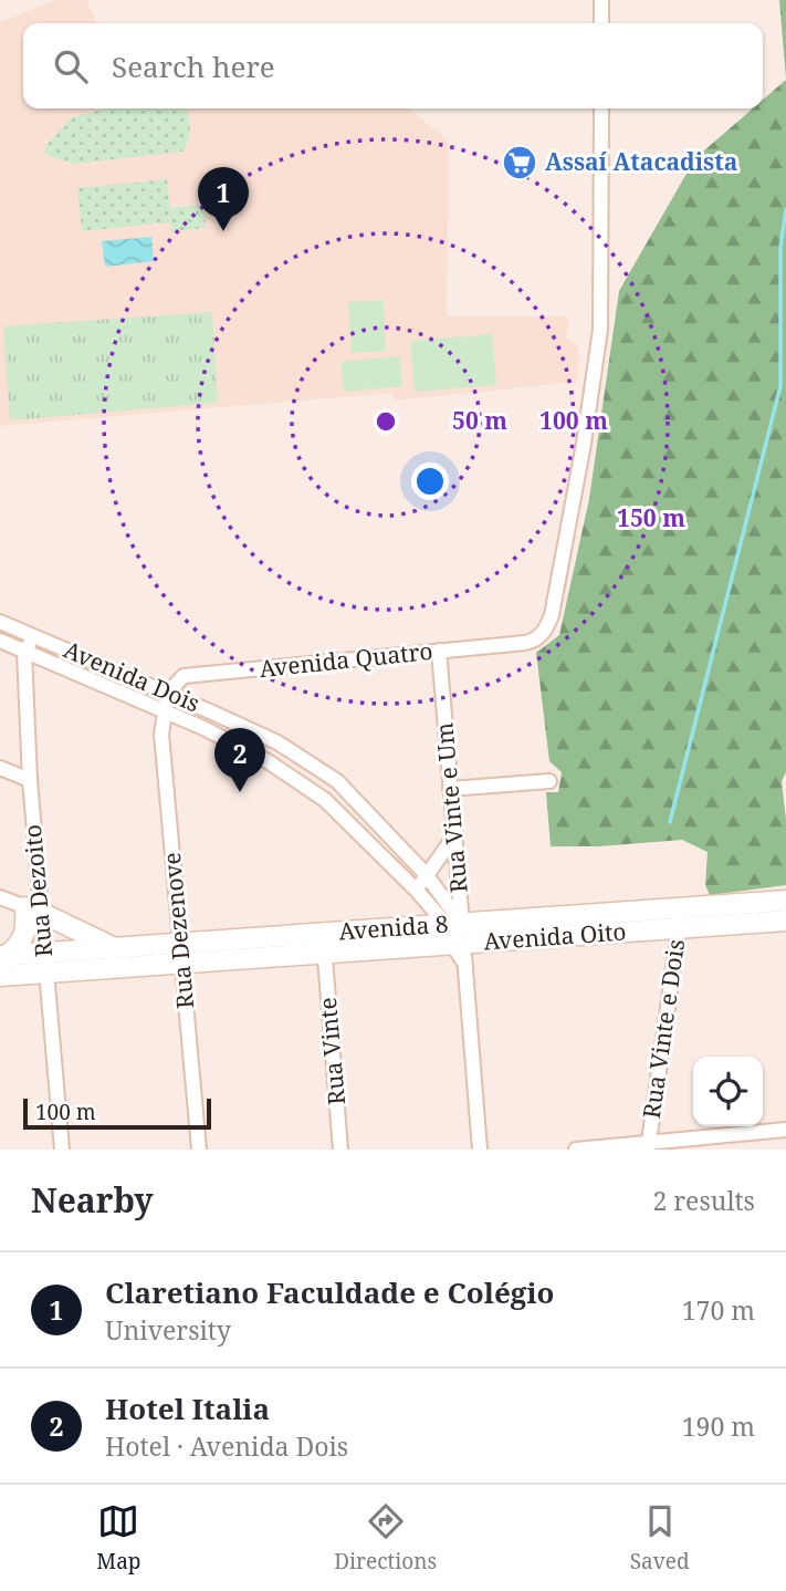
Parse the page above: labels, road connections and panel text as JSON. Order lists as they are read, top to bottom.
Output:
{
  "streets": {
    "street": [
      "Avenida Quatro",
      "Avenida Dois",
      "Rua Vinte e Um",
      "Rua Dezoito",
      "Avenida 8",
      "Rua Dezenove",
      "Avenida Oito",
      "Rua Vinte e Dois",
      "Rua Vinte"
    ]
  },
  "crossings": [
    ["Avenida Quatro", "Avenida Dois"],
    ["Avenida Quatro", "Rua Vinte e Um"],
    ["Avenida Quatro", "Rua Dezenove"],
    ["Avenida Dois", "Rua Vinte e Um"],
    ["Avenida Dois", "Rua Dezoito"],
    ["Avenida Dois", "Rua Dezenove"],
    ["Avenida Dois", "Avenida Oito"],
    ["Rua Vinte e Um", "Avenida Oito"],
    ["Rua Dezoito", "Avenida 8"],
    ["Avenida 8", "Rua Dezenove"],
    ["Avenida 8", "Avenida Oito"],
    ["Avenida 8", "Rua Vinte"],
    ["Avenida Oito", "Rua Vinte e Dois"],
    ["Avenida Oito", "Rua Vinte"]
  ],
  "places": {
    "supermarket": ["Assaí Atacadista"]
  },
  "scale_bar": "100 m",
  "page": {
    "search": "Search here",
    "pins": ["1", "2"],
    "scale": "100 m",
    "heading": ["Nearby", "2 results"],
    "list": [
      {
        "mark": "1",
        "name": "Claretiano Faculdade e Colégio",
        "note": "University",
        "value": "170 m"
      },
      {
        "mark": "2",
        "name": "Hotel Italia",
        "note": "Hotel · Avenida Dois",
        "value": "190 m"
      }
    ],
    "nav": ["Map", "Directions", "Saved"]
  },
  "rings": ["50 m", "100 m", "150 m"]
}
